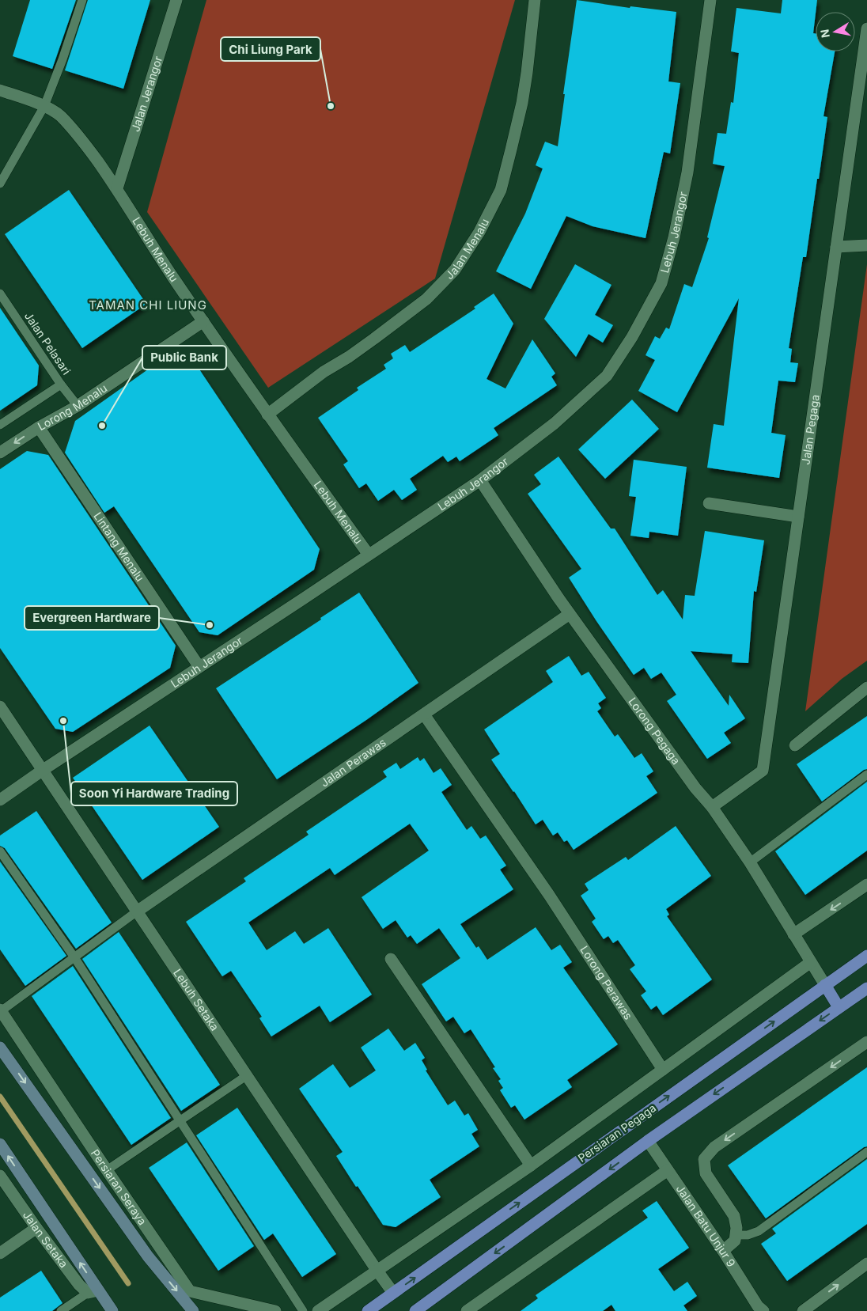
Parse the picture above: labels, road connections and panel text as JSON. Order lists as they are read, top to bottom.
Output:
{
  "streets": {
    "main road": ["Persiaran Pegaga", "Persiaran Seraya"],
    "street": [
      "Jalan Jerangor",
      "Lebuh Jerangor",
      "Jalan Menalu",
      "Lebuh Menalu",
      "Lorong Menalu",
      "Jalan Pegaga",
      "Lintang Menalu",
      "Lorong Pegaga",
      "Jalan Perawas",
      "Lorong Perawas",
      "Lebuh Setaka",
      "Jalan Batu Unjur 9",
      "Jalan Setaka"
    ],
    "lane": ["Jalan Pelasari"]
  },
  "crossings": [
    ["Jalan Jerangor", "Lebuh Menalu"],
    ["Lebuh Jerangor", "Lebuh Menalu"],
    ["Lebuh Jerangor", "Lintang Menalu"],
    ["Lebuh Jerangor", "Lorong Pegaga"],
    ["Lebuh Jerangor", "Lebuh Setaka"],
    ["Jalan Menalu", "Lebuh Menalu"],
    ["Lebuh Menalu", "Lorong Menalu"],
    ["Jalan Pelasari", "Lorong Menalu"],
    ["Lorong Menalu", "Lintang Menalu"],
    ["Jalan Pegaga", "Lorong Pegaga"],
    ["Lorong Pegaga", "Jalan Perawas"],
    ["Lorong Pegaga", "Persiaran Pegaga"],
    ["Jalan Perawas", "Lorong Perawas"],
    ["Jalan Perawas", "Lebuh Setaka"],
    ["Lebuh Setaka", "Persiaran Pegaga"]
  ],
  "districts": ["TAMAN CHI LIUNG"],
  "places": [
    "Chi Liung Park",
    "Public Bank",
    "Evergreen Hardware",
    "Soon Yi Hardware Trading"
  ],
  "north": "left"
}
